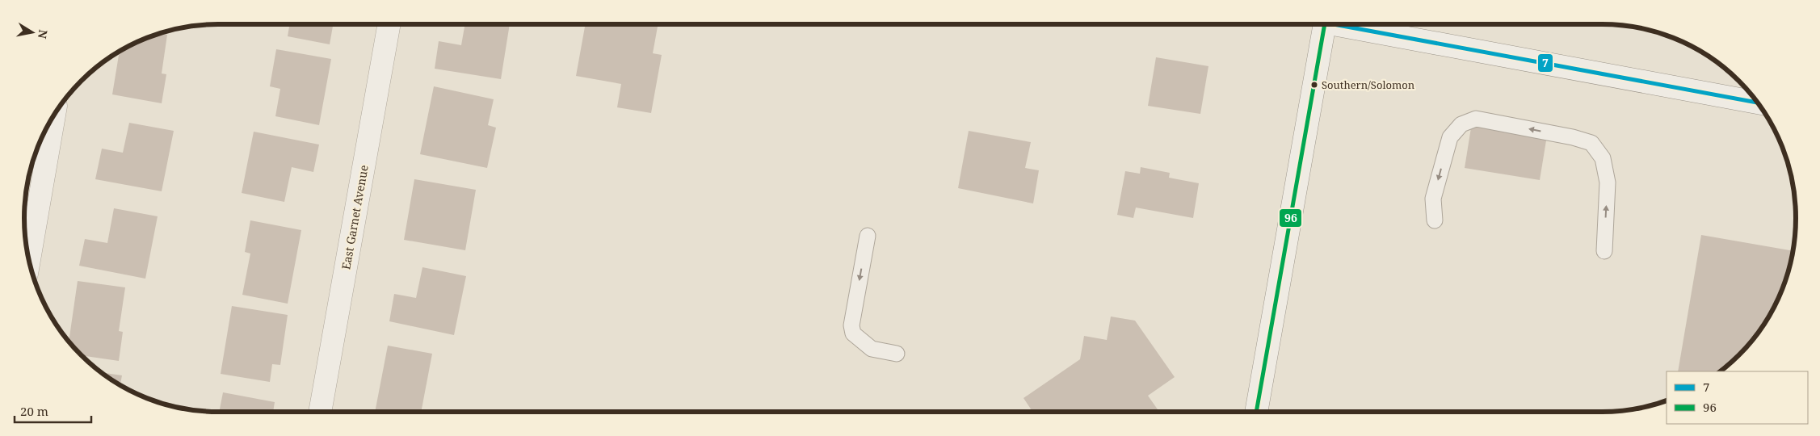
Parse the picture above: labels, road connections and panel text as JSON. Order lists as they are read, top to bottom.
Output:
{
  "streets": {
    "street": ["East Garnet Avenue"]
  },
  "places": ["Southern/Solomon"],
  "lines": ["transit line 7", "transit line 96"],
  "legend": ["7", "96"],
  "scale_bar": "20 m",
  "north": "right"
}
